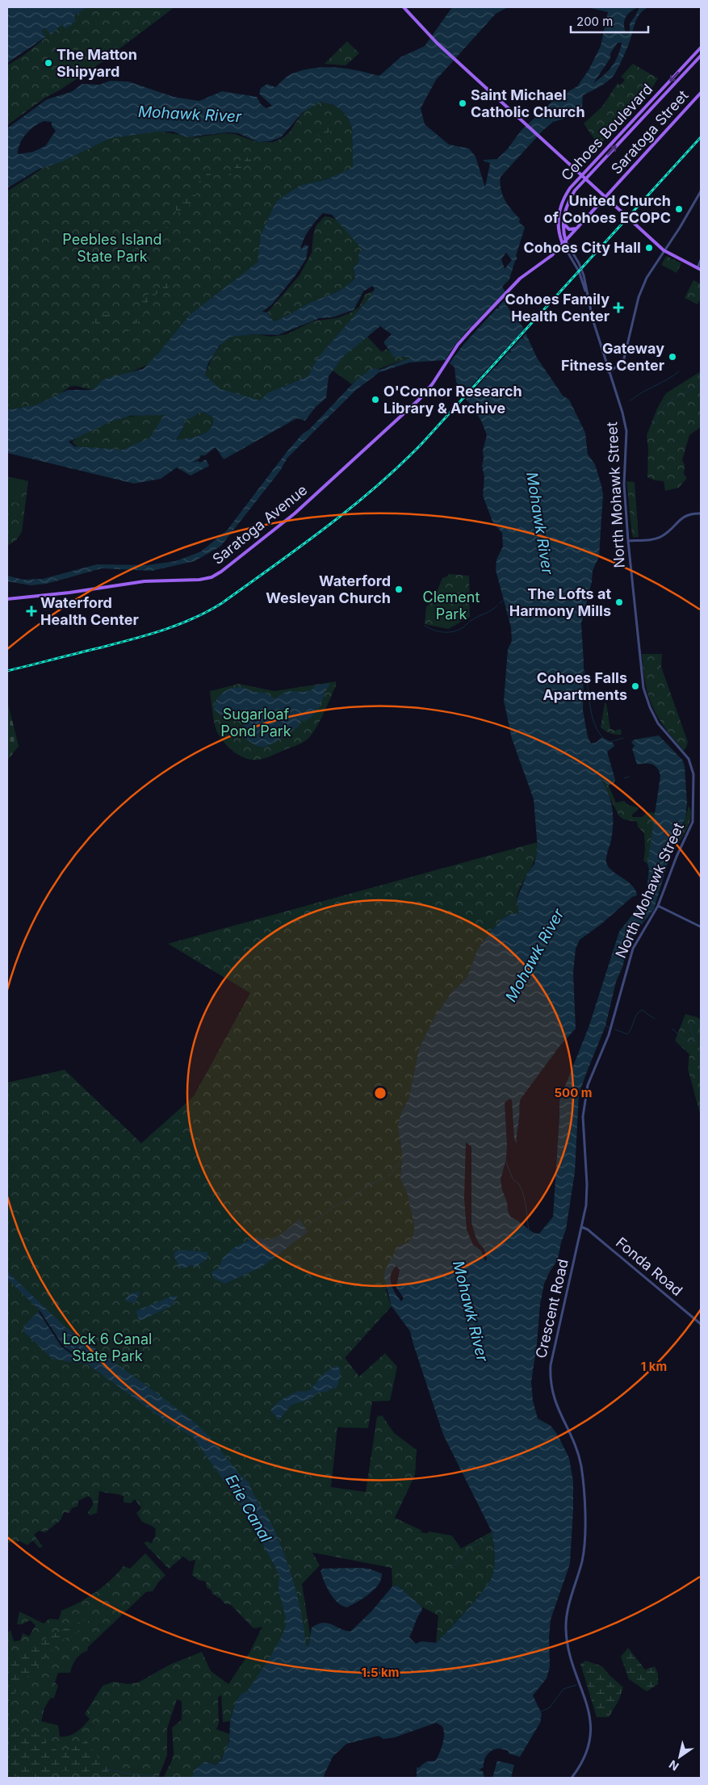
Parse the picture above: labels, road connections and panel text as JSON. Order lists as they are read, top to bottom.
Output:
{
  "streets": {
    "main road": ["Cohoes Boulevard", "Saratoga Street", "Saratoga Avenue"],
    "street": ["North Mohawk Street", "Fonda Road", "Crescent Road"]
  },
  "crossings": [
    ["Cohoes Boulevard", "Saratoga Street"],
    ["Saratoga Street", "Saratoga Avenue"],
    ["North Mohawk Street", "Crescent Road"],
    ["Fonda Road", "Crescent Road"]
  ],
  "water": ["Mohawk River", "Erie Canal"],
  "parks": [
    "Peebles Island State Park",
    "Clement Park",
    "Sugarloaf Pond Park",
    "Lock 6 Canal State Park"
  ],
  "places": {
    "other": [
      "The Matton Shipyard",
      "Saint Michael Catholic Church",
      "United Church of Cohoes ECOPC",
      "Cohoes City Hall",
      "Gateway Fitness Center",
      "O'Connor Research Library & Archive",
      "Waterford Wesleyan Church",
      "The Lofts at Harmony Mills",
      "Cohoes Falls Apartments"
    ],
    "health": ["Cohoes Family Health Center", "Waterford Health Center"]
  },
  "scale_bar": "200 m",
  "north": "bottom left",
  "rings": ["500 m", "1 km", "1.5 km"]
}
